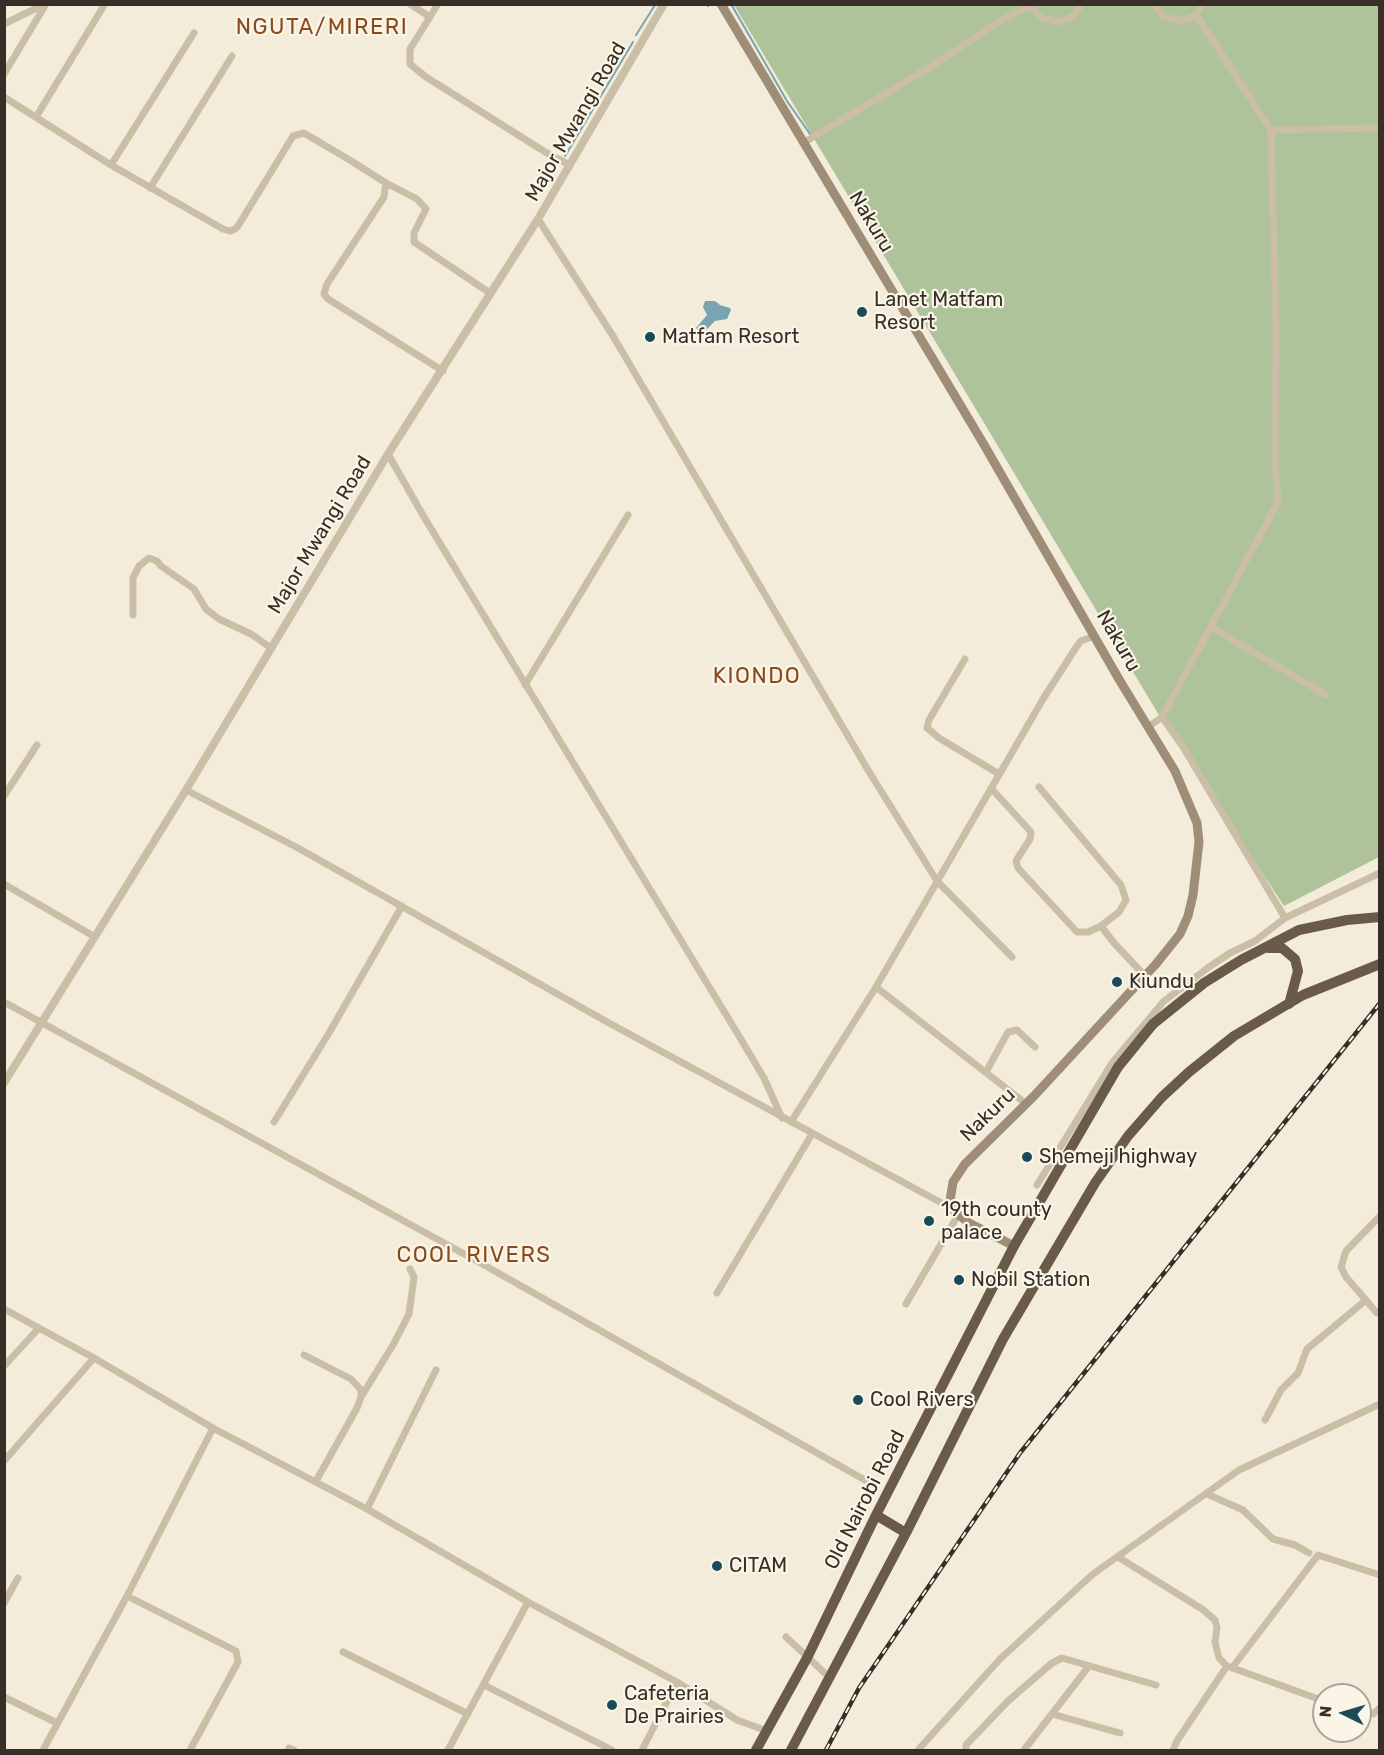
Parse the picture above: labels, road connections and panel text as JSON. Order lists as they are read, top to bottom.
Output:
{
  "streets": {
    "highway": ["Old Nairobi Road"],
    "main road": ["Nakuru"],
    "street": ["Major Mwangi Road"]
  },
  "districts": ["NGUTA/MIRERI", "KIONDO", "COOL RIVERS"],
  "places": [
    "Lanet Matfam Resort",
    "Matfam Resort",
    "Kiundu",
    "Shemeji highway",
    "19th county palace",
    "Nobil Station",
    "Cool Rivers",
    "CITAM",
    "Cafeteria De Prairies"
  ],
  "north": "left"
}
